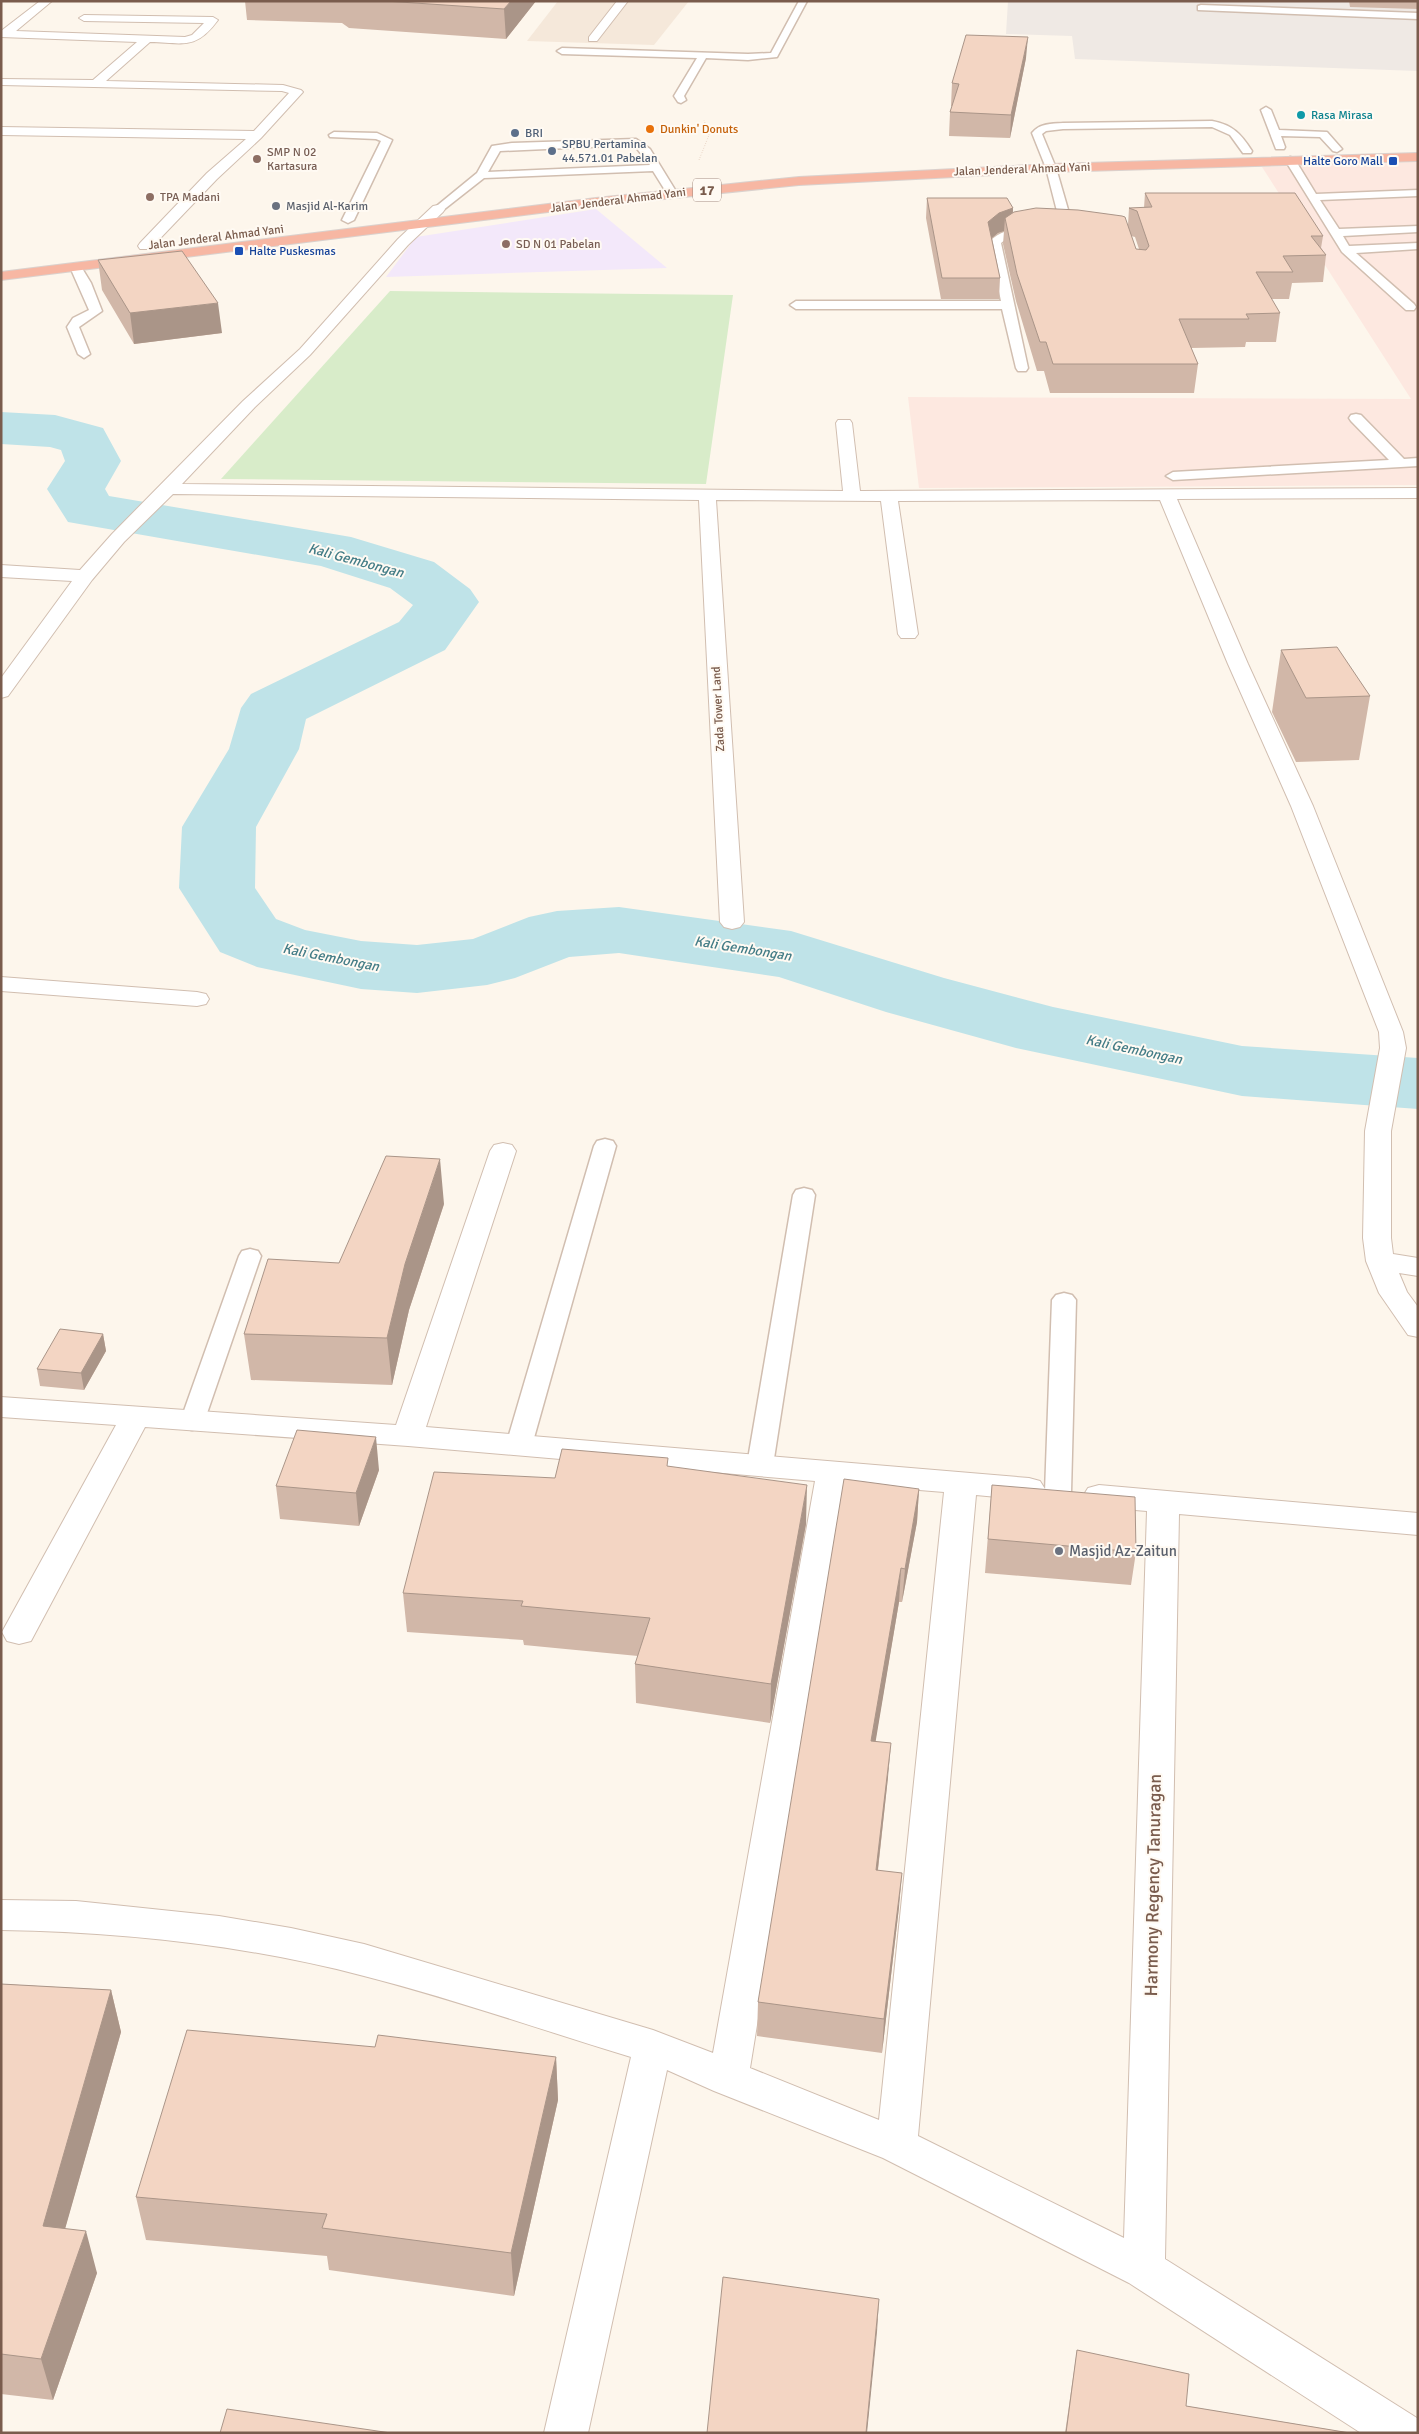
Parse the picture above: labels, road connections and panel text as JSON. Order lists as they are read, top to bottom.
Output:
{
  "streets": {
    "highway": ["Jalan Jenderal Ahmad Yani", "17"],
    "street": ["Zada Tower Land", "Harmony Regency Tanuragan"]
  },
  "water": ["Kali Gembongan"],
  "places": {
    "other": [
      "Rasa Mirasa",
      "Dunkin' Donuts",
      "BRI",
      "SPBU Pertamina 44.571.01 Pabelan",
      "SMP N 02 Kartasura",
      "TPA Madani",
      "Masjid Al-Karim",
      "SD N 01 Pabelan",
      "Masjid Az-Zaitun"
    ],
    "transit": ["Halte Goro Mall", "Halte Puskesmas"]
  }
}
